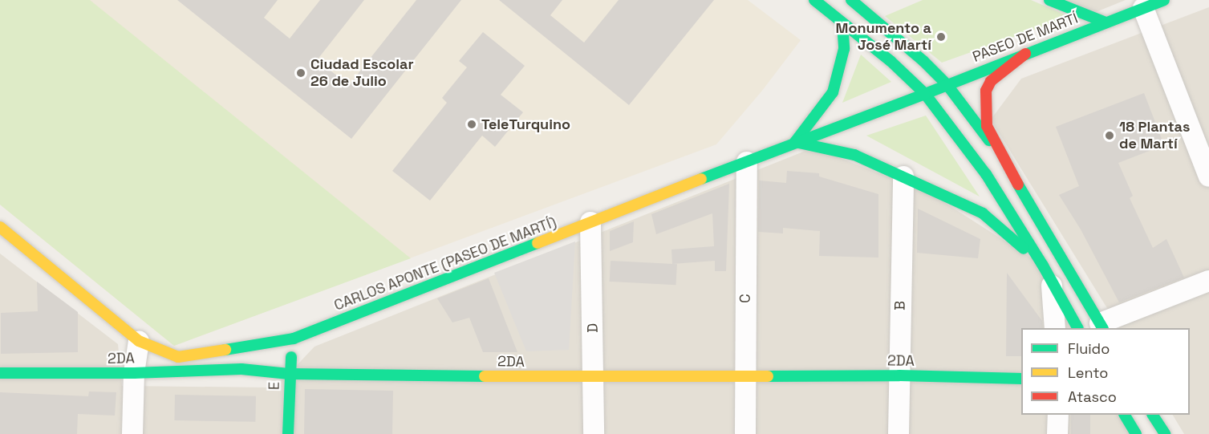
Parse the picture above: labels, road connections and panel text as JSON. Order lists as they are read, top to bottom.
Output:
{
  "streets": {
    "main road": [
      "PASEO DE MARTÍ",
      "CARLOS APONTE (PASEO DE MARTÍ)",
      "2DA",
      "E"
    ],
    "street": ["C", "B", "D"]
  },
  "crossings": [
    ["PASEO DE MARTÍ", "CARLOS APONTE (PASEO DE MARTÍ)"],
    ["CARLOS APONTE (PASEO DE MARTÍ)", "C"],
    ["CARLOS APONTE (PASEO DE MARTÍ)", "D"],
    ["CARLOS APONTE (PASEO DE MARTÍ)", "E"],
    ["C", "2DA"],
    ["B", "2DA"],
    ["D", "2DA"],
    ["2DA", "E"]
  ],
  "places": [
    "Monumento a José Martí",
    "Ciudad Escolar 26 de Julio",
    "TeleTurquino",
    "18 Plantas de Martí"
  ],
  "legend": ["Fluido", "Lento", "Atasco"]
}
